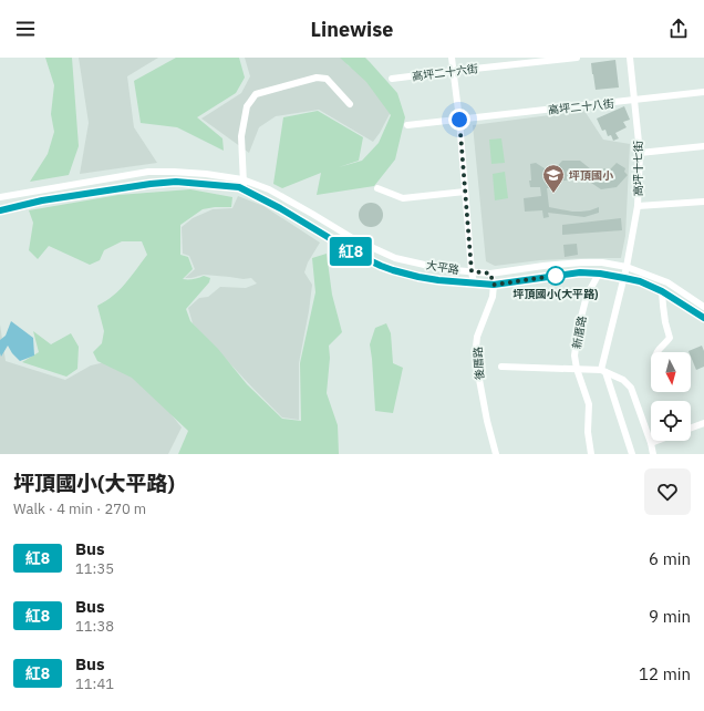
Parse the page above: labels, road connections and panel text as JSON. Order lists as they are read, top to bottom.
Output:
{
  "streets": {
    "street": [
      "高坪二十六街",
      "高坪二十八街",
      "高坪十七街",
      "大平路",
      "新厝路",
      "後厝路"
    ]
  },
  "crossings": [
    ["高坪二十八街", "高坪十七街"],
    ["高坪十七街", "大平路"],
    ["大平路", "新厝路"],
    ["大平路", "後厝路"]
  ],
  "places": {
    "school or university": ["坪頂國小"],
    "other": ["坪頂國小(大平路)"]
  },
  "lines": ["bus line 紅8"],
  "north": "bottom",
  "page": {
    "header": "Linewise",
    "on_map": "紅8",
    "heading": ["坪頂國小(大平路)", "Walk · 4 min · 270 m"],
    "list": [
      {
        "mark": "紅8",
        "name": "Bus",
        "note": "11:35",
        "value": "6 min"
      },
      {
        "mark": "紅8",
        "name": "Bus",
        "note": "11:38",
        "value": "9 min"
      },
      {
        "mark": "紅8",
        "name": "Bus",
        "note": "11:41",
        "value": "12 min"
      }
    ]
  }
}
